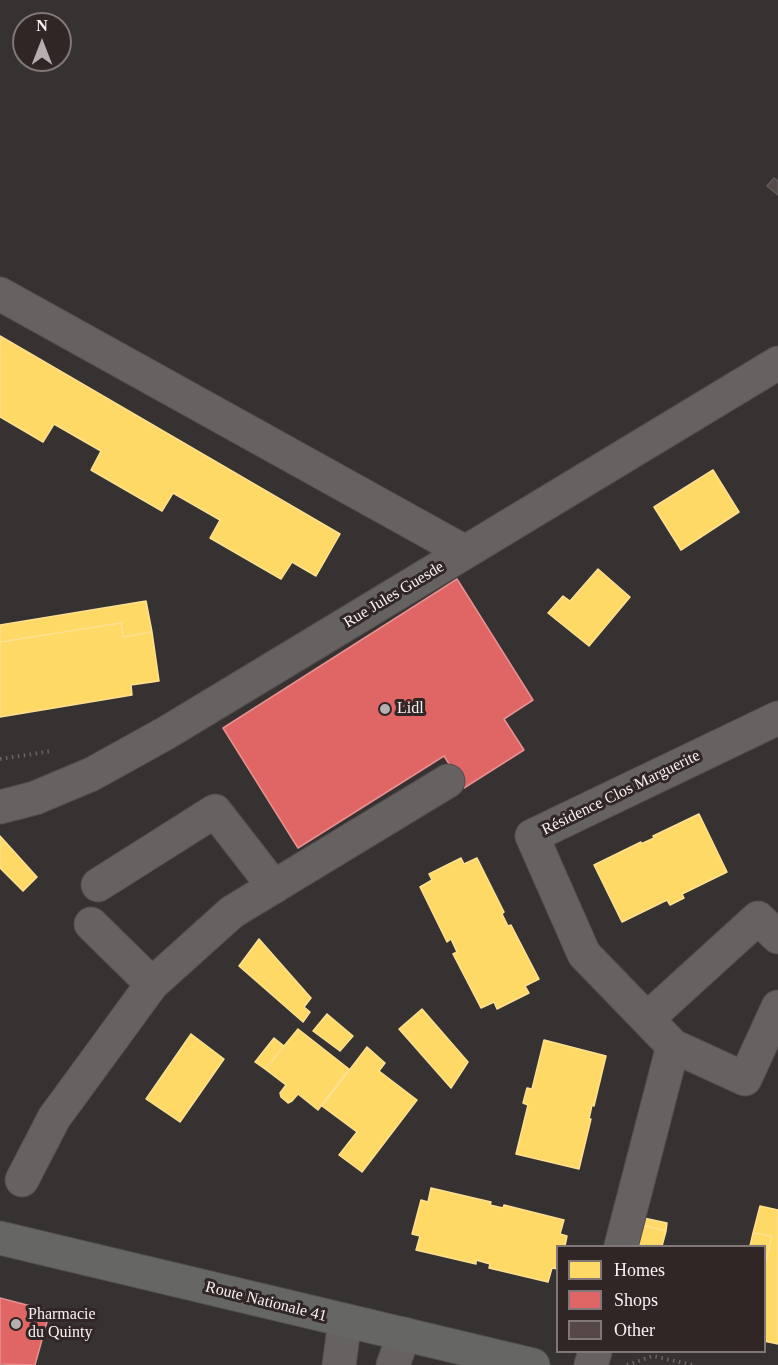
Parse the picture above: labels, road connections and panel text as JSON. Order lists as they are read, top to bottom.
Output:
{
  "streets": {
    "main road": ["Route Nationale 41"],
    "street": ["Rue Jules Guesde", "Résidence Clos Marguerite"]
  },
  "places": ["Lidl", "Pharmacie du Quinty"],
  "legend": ["Homes", "Shops", "Other"],
  "north": "top"
}
